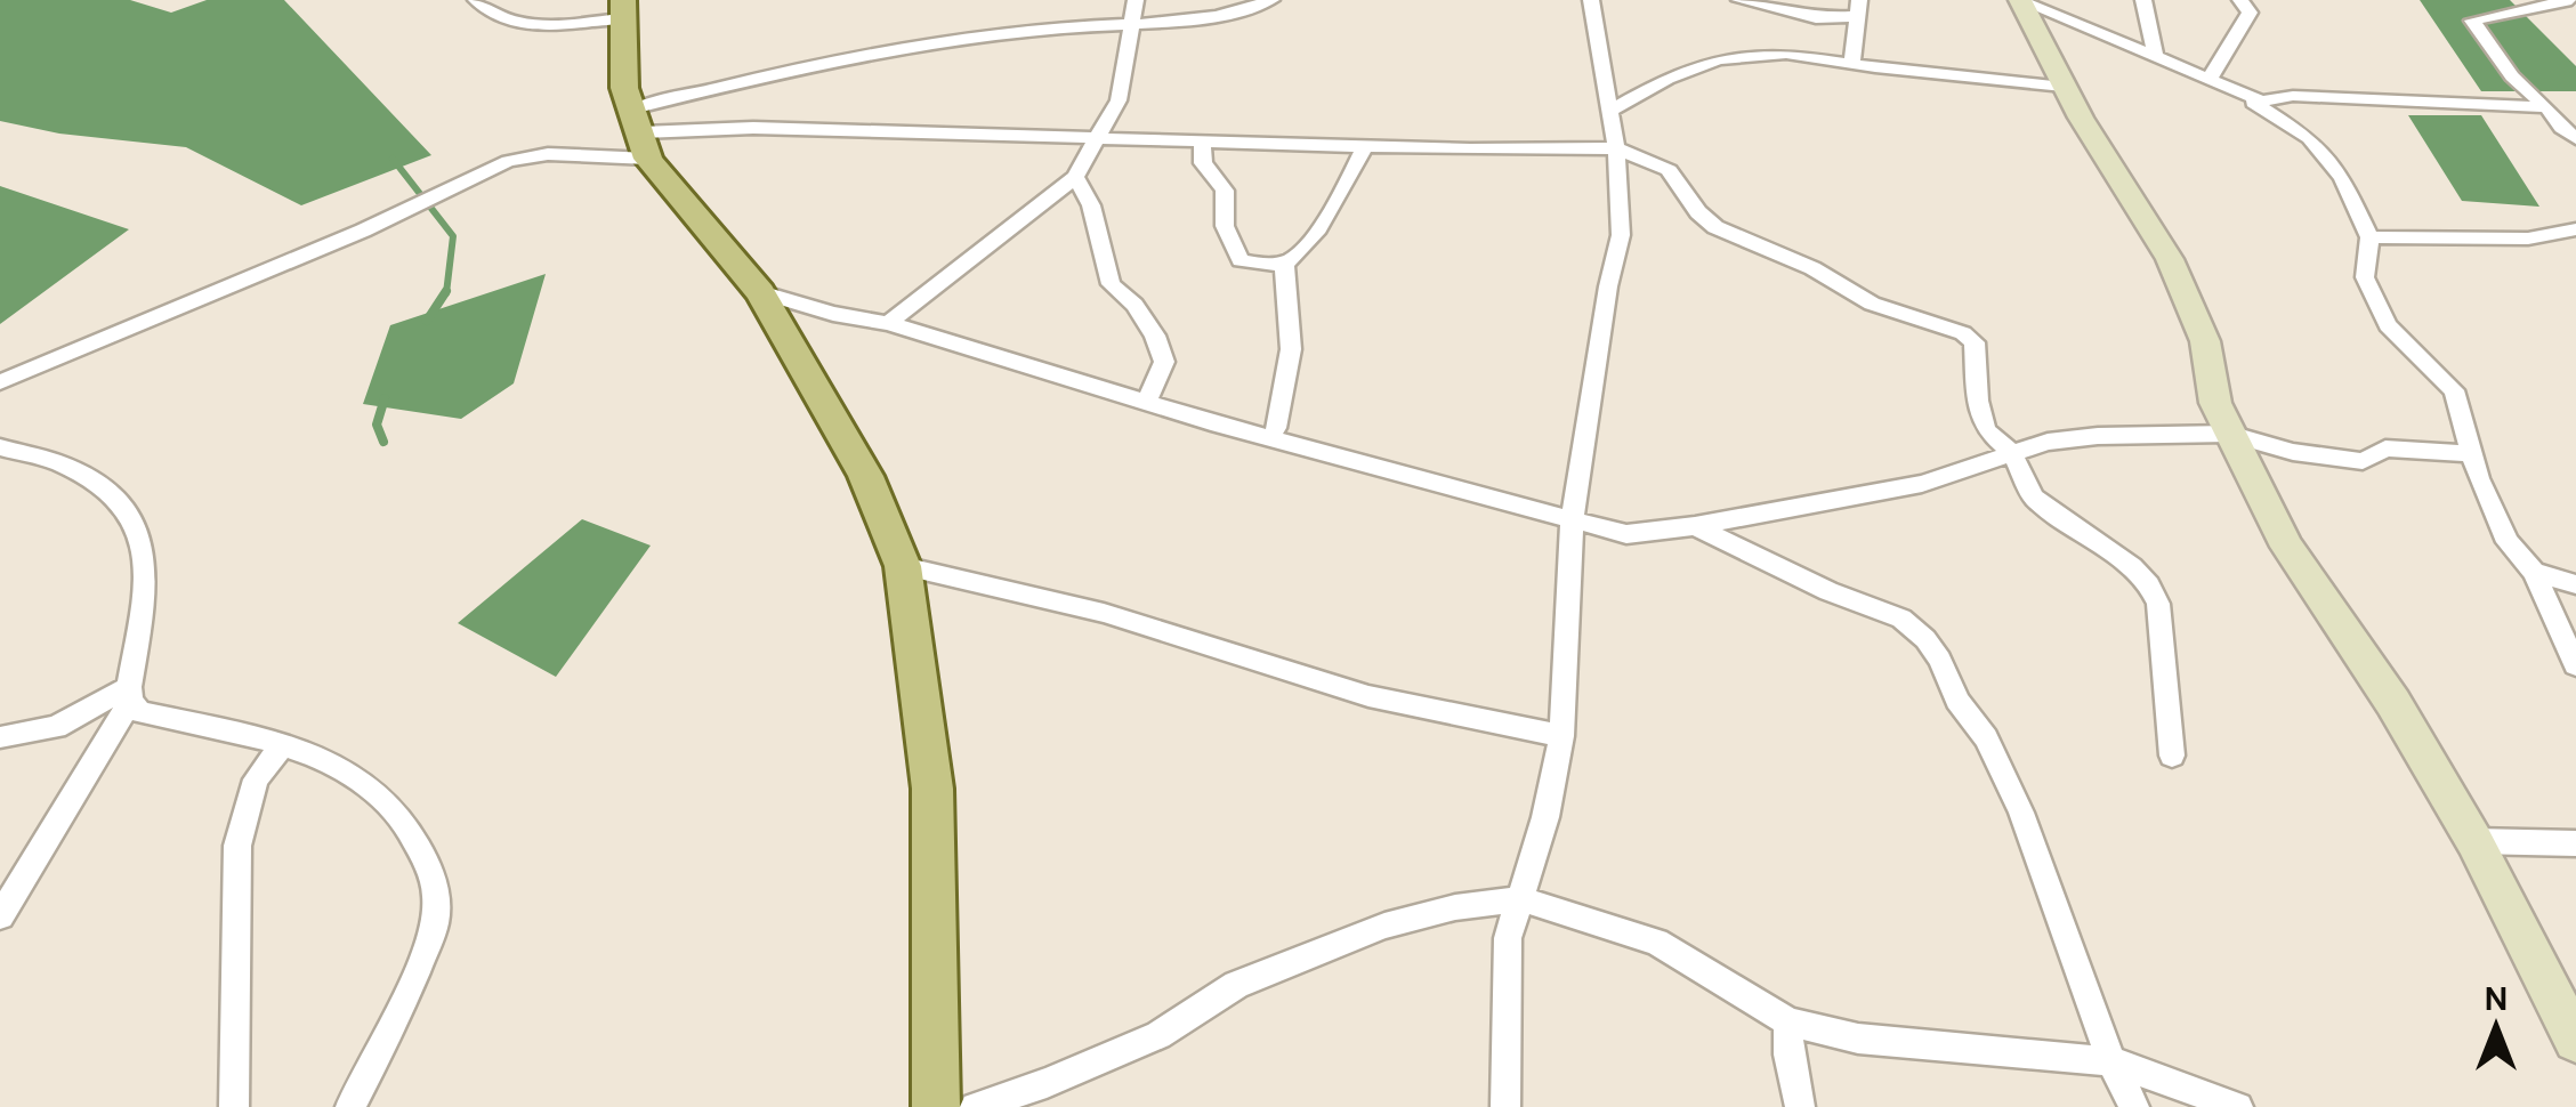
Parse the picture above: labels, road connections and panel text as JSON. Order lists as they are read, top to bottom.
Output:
{
  "north": "top"
}
